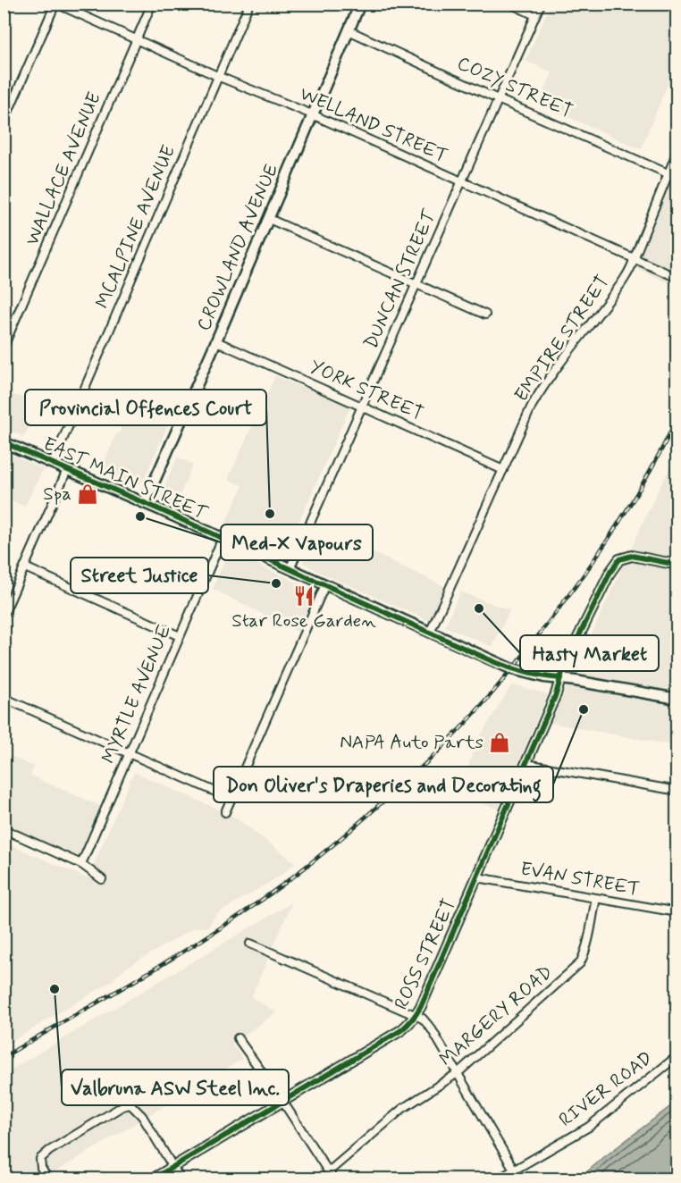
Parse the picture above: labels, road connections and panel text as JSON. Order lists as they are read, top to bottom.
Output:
{
  "streets": {
    "main road": ["CROWLAND AVENUE", "EAST MAIN STREET"],
    "street": [
      "COZY STREET",
      "WELLAND STREET",
      "WALLACE AVENUE",
      "MCALPINE AVENUE",
      "DUNCAN STREET",
      "EMPIRE STREET",
      "YORK STREET",
      "MYRTLE AVENUE",
      "EVAN STREET",
      "ROSS STREET",
      "MARGERY ROAD",
      "RIVER ROAD"
    ]
  },
  "crossings": [
    ["COZY STREET", "CROWLAND AVENUE"],
    ["COZY STREET", "DUNCAN STREET"],
    ["COZY STREET", "EMPIRE STREET"],
    ["WELLAND STREET", "WALLACE AVENUE"],
    ["WELLAND STREET", "MCALPINE AVENUE"],
    ["WELLAND STREET", "CROWLAND AVENUE"],
    ["WELLAND STREET", "DUNCAN STREET"],
    ["WELLAND STREET", "EMPIRE STREET"],
    ["MCALPINE AVENUE", "EAST MAIN STREET"],
    ["CROWLAND AVENUE", "YORK STREET"],
    ["CROWLAND AVENUE", "EAST MAIN STREET"],
    ["DUNCAN STREET", "YORK STREET"],
    ["DUNCAN STREET", "EAST MAIN STREET"],
    ["EMPIRE STREET", "YORK STREET"],
    ["EMPIRE STREET", "EAST MAIN STREET"],
    ["EAST MAIN STREET", "MYRTLE AVENUE"],
    ["EAST MAIN STREET", "ROSS STREET"],
    ["EVAN STREET", "ROSS STREET"],
    ["EVAN STREET", "MARGERY ROAD"]
  ],
  "places": {
    "shop": ["Spa", "NAPA Auto Parts"],
    "other": [
      "Provincial Offences Court",
      "Med-X Vapours",
      "Street Justice",
      "Hasty Market",
      "Don Oliver's Draperies and Decorating",
      "Valbruna ASW Steel Inc."
    ],
    "restaurant": ["Star Rose Garden"]
  }
}
